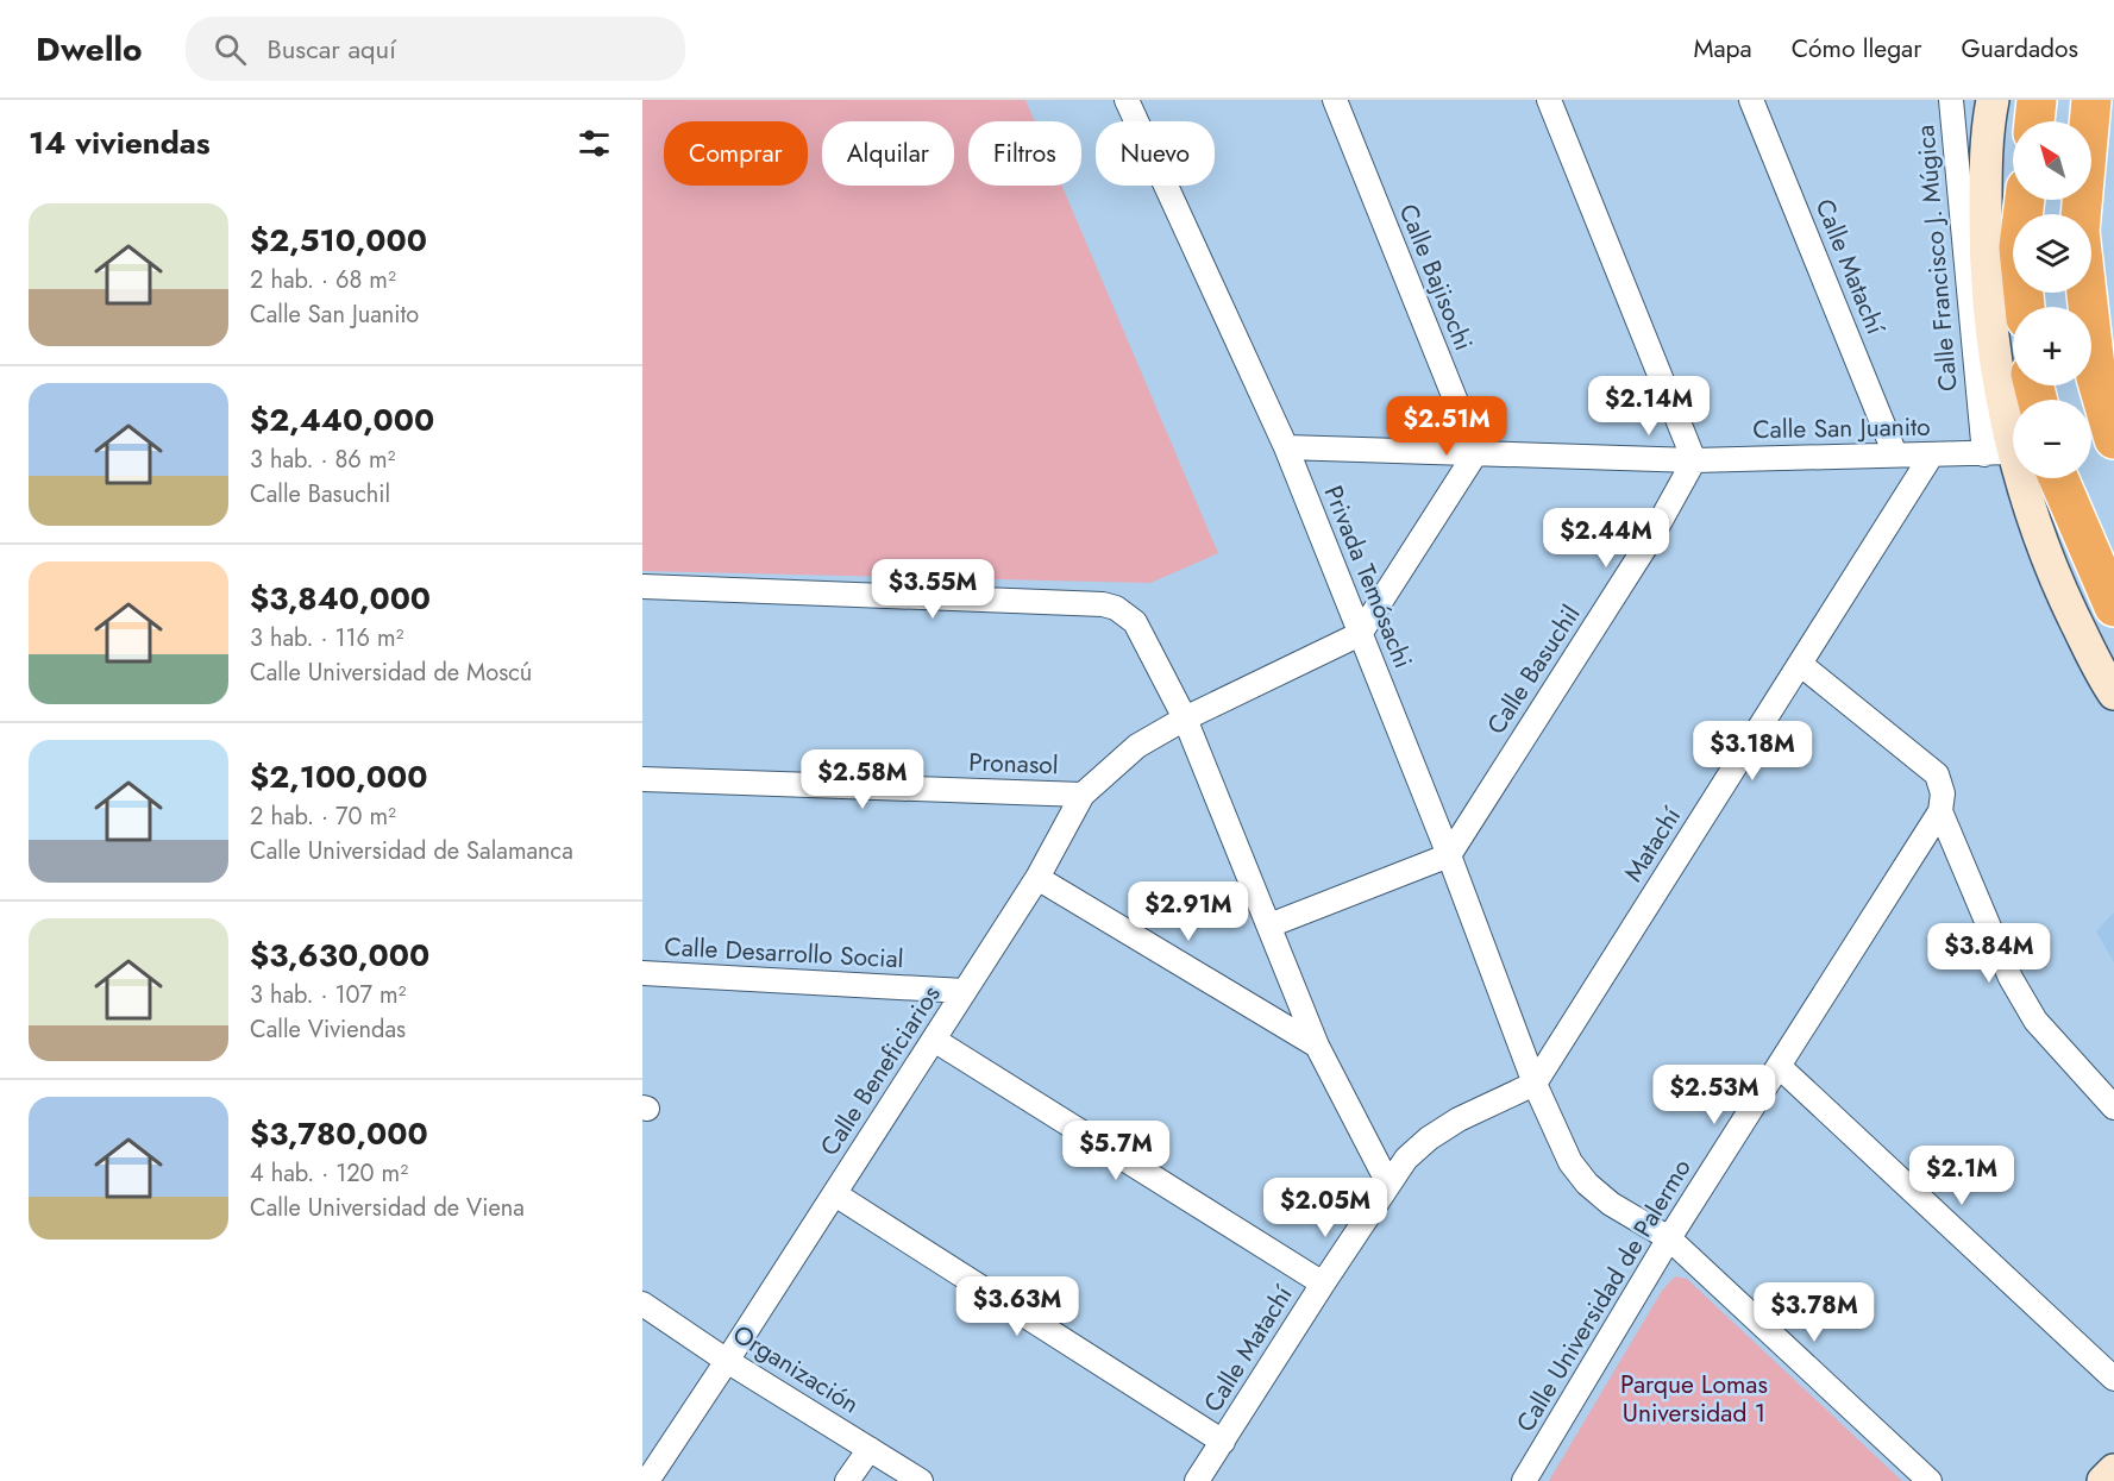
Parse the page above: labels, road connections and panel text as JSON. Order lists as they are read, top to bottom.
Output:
{
  "streets": {
    "street": [
      "Calle Francisco J. Múgica",
      "Calle Matachí",
      "Calle Bajisochi",
      "Calle San Juanito",
      "Privada Temósachi",
      "Calle Basuchil",
      "Pronasol",
      "Matachí",
      "Calle Desarrollo Social",
      "Calle Beneficiarios",
      "Calle Universidad de Palermo",
      "Organización"
    ]
  },
  "crossings": [
    ["Calle Francisco J. Múgica", "Calle San Juanito"],
    ["Calle Matachí", "Calle San Juanito"],
    ["Calle Matachí", "Privada Temósachi"],
    ["Calle Matachí", "Matachí"],
    ["Calle Bajisochi", "Calle San Juanito"],
    ["Calle San Juanito", "Privada Temósachi"],
    ["Calle San Juanito", "Calle Basuchil"],
    ["Calle San Juanito", "Matachí"],
    ["Privada Temósachi", "Calle Basuchil"],
    ["Privada Temósachi", "Matachí"],
    ["Privada Temósachi", "Calle Universidad de Palermo"],
    ["Pronasol", "Calle Beneficiarios"],
    ["Calle Desarrollo Social", "Calle Beneficiarios"],
    ["Calle Beneficiarios", "Organización"]
  ],
  "parks": ["Parque Lomas Universidad 1"],
  "north": "top left",
  "page": {
    "header": "Dwello",
    "search": "Buscar aquí",
    "nav": ["Mapa", "Cómo llegar", "Guardados"],
    "heading": "14 viviendas",
    "map_buttons": ["+", "−"],
    "chip": [
      "Comprar",
      "Alquilar",
      "Filtros",
      "Nuevo"
    ],
    "list": [
      {
        "name": "$2,510,000",
        "note": "2 hab. · 68 m² · Calle San Juanito"
      },
      {
        "name": "$2,440,000",
        "note": "3 hab. · 86 m² · Calle Basuchil"
      },
      {
        "name": "$3,840,000",
        "note": "3 hab. · 116 m² · Calle Universidad de Moscú"
      },
      {
        "name": "$2,100,000",
        "note": "2 hab. · 70 m² · Calle Universidad de Salamanca"
      },
      {
        "name": "$3,630,000",
        "note": "3 hab. · 107 m² · Calle Viviendas"
      },
      {
        "name": "$3,780,000",
        "note": "4 hab. · 120 m² · Calle Universidad de Viena"
      }
    ],
    "price": [
      "$2.14M",
      "$2.51M",
      "$2.44M",
      "$3.55M",
      "$3.18M",
      "$2.58M",
      "$2.91M",
      "$3.84M",
      "$2.53M",
      "$5.7M",
      "$2.1M",
      "$2.05M",
      "$3.63M",
      "$3.78M"
    ]
  }
}
